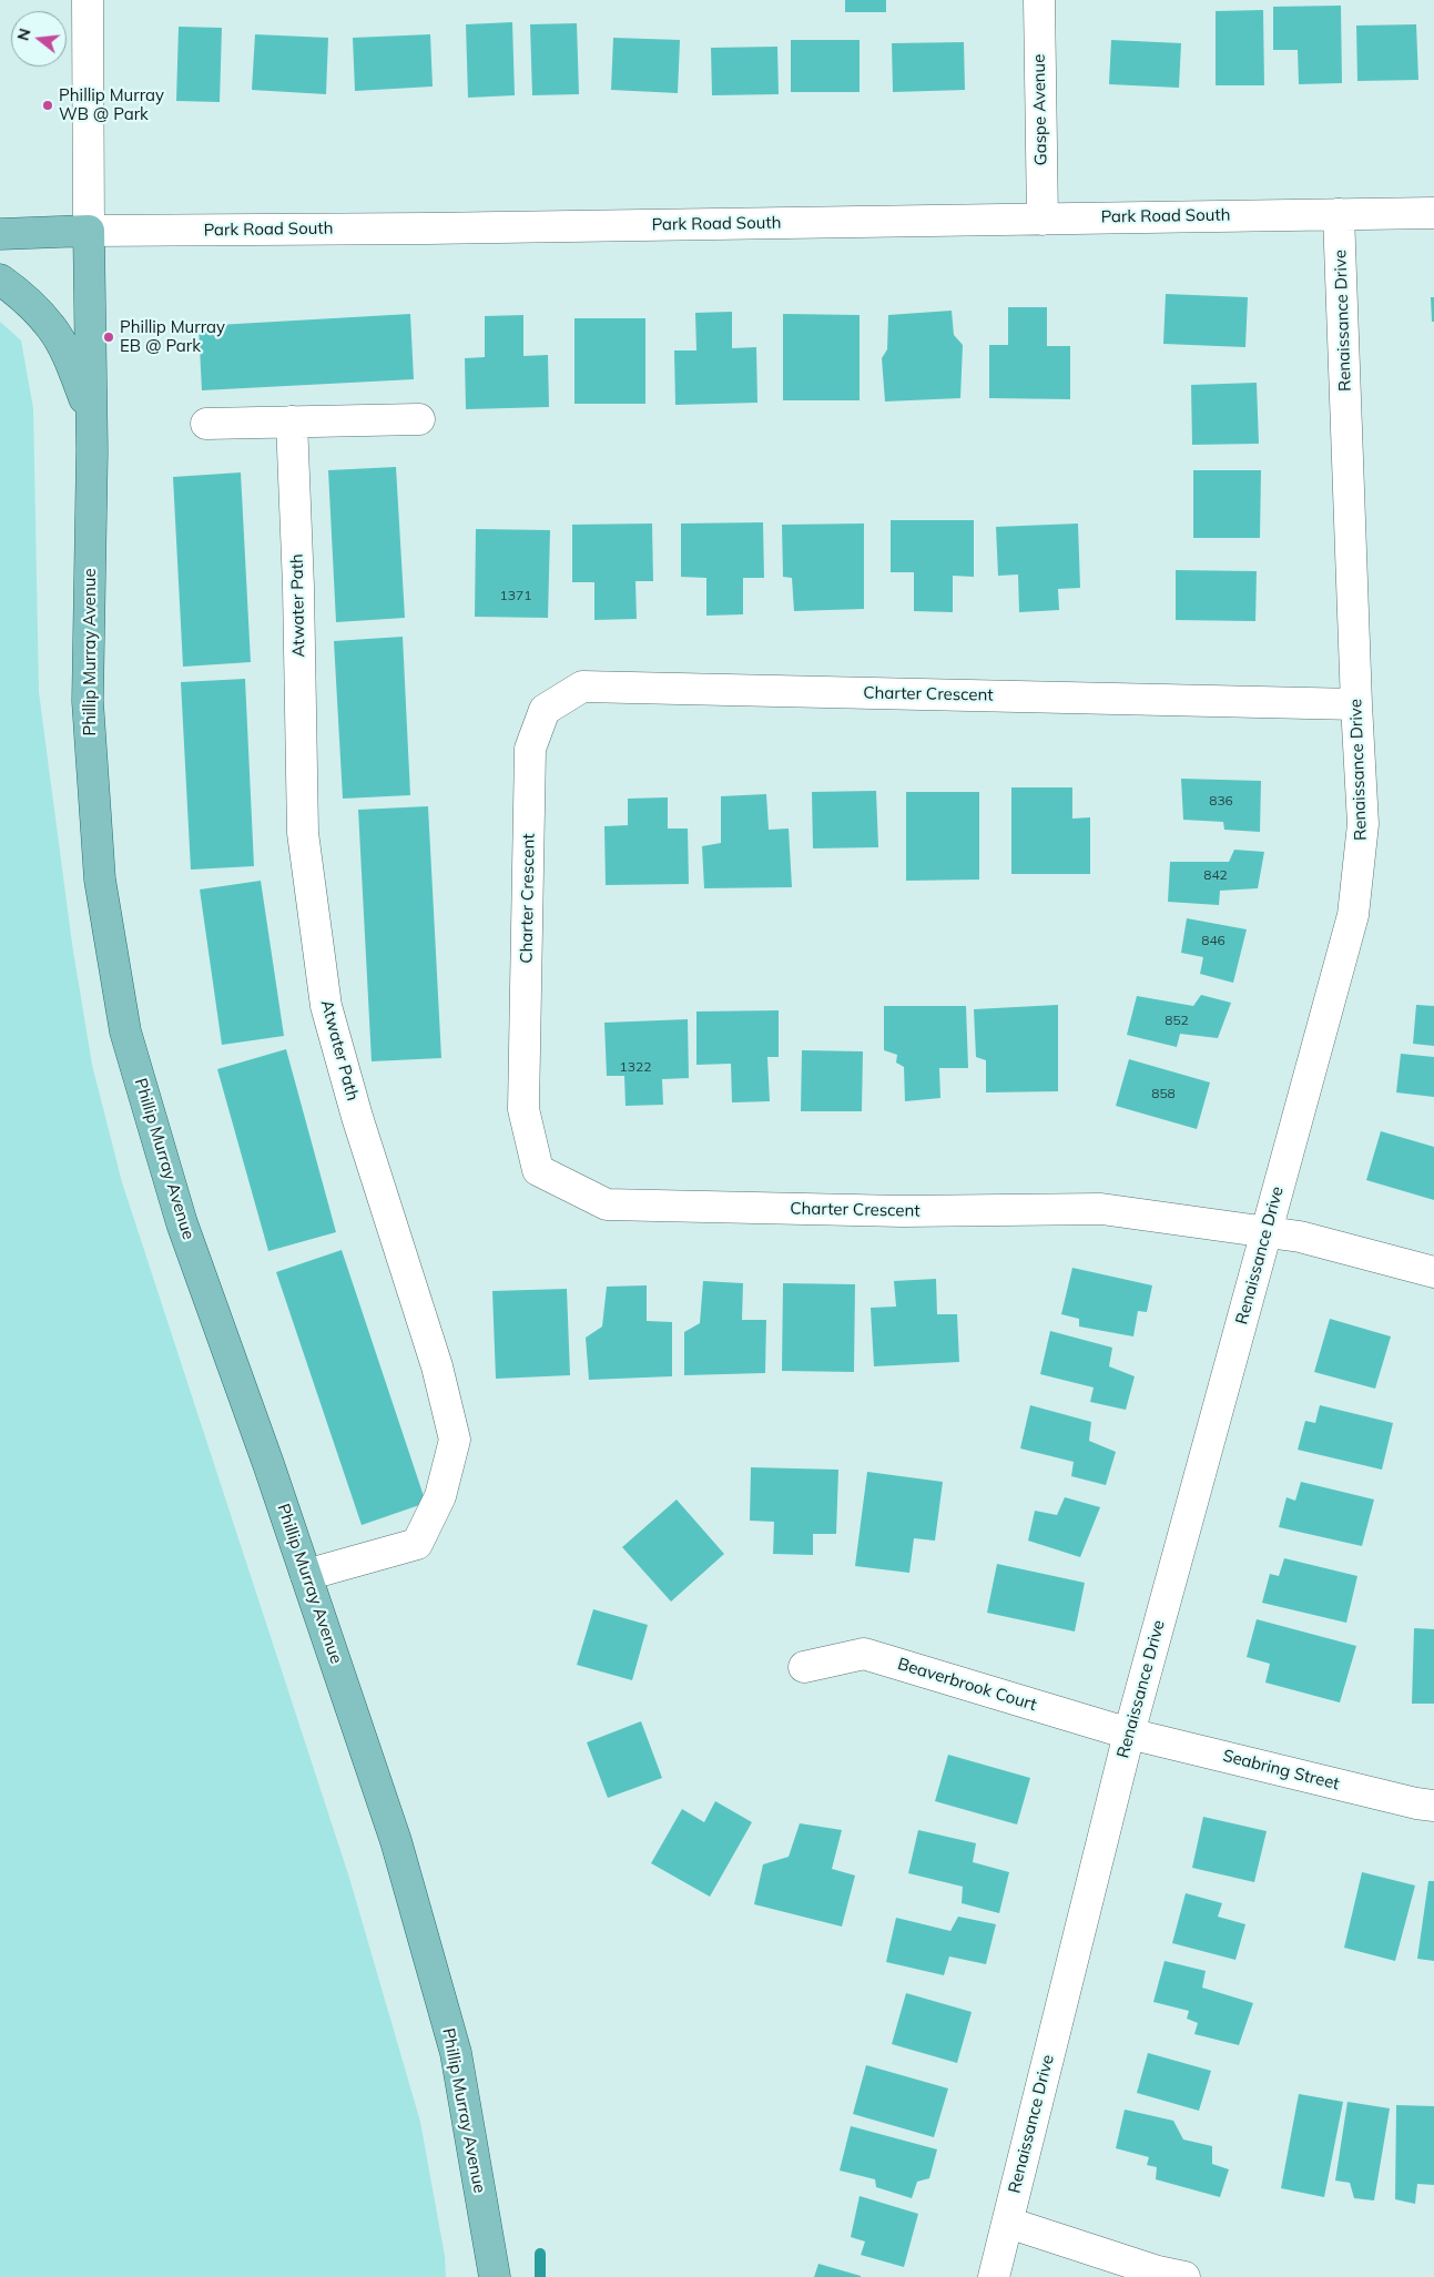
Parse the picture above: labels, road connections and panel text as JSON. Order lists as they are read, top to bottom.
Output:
{
  "streets": {
    "main road": ["Park Road South", "Phillip Murray Avenue"],
    "street": [
      "Gaspe Avenue",
      "Renaissance Drive",
      "Atwater Path",
      "Charter Crescent",
      "Beaverbrook Court",
      "Seabring Street"
    ]
  },
  "crossings": [
    ["Gaspe Avenue", "Park Road South"],
    ["Park Road South", "Renaissance Drive"],
    ["Park Road South", "Phillip Murray Avenue"],
    ["Renaissance Drive", "Charter Crescent"],
    ["Renaissance Drive", "Beaverbrook Court"],
    ["Renaissance Drive", "Seabring Street"],
    ["Atwater Path", "Phillip Murray Avenue"],
    ["Beaverbrook Court", "Seabring Street"]
  ],
  "places": ["Phillip Murray WB @ Park", "Phillip Murray EB @ Park"],
  "house_numbers": [
    "1371",
    "836",
    "842",
    "846",
    "852",
    "1322",
    "858"
  ],
  "north": "left"
}
